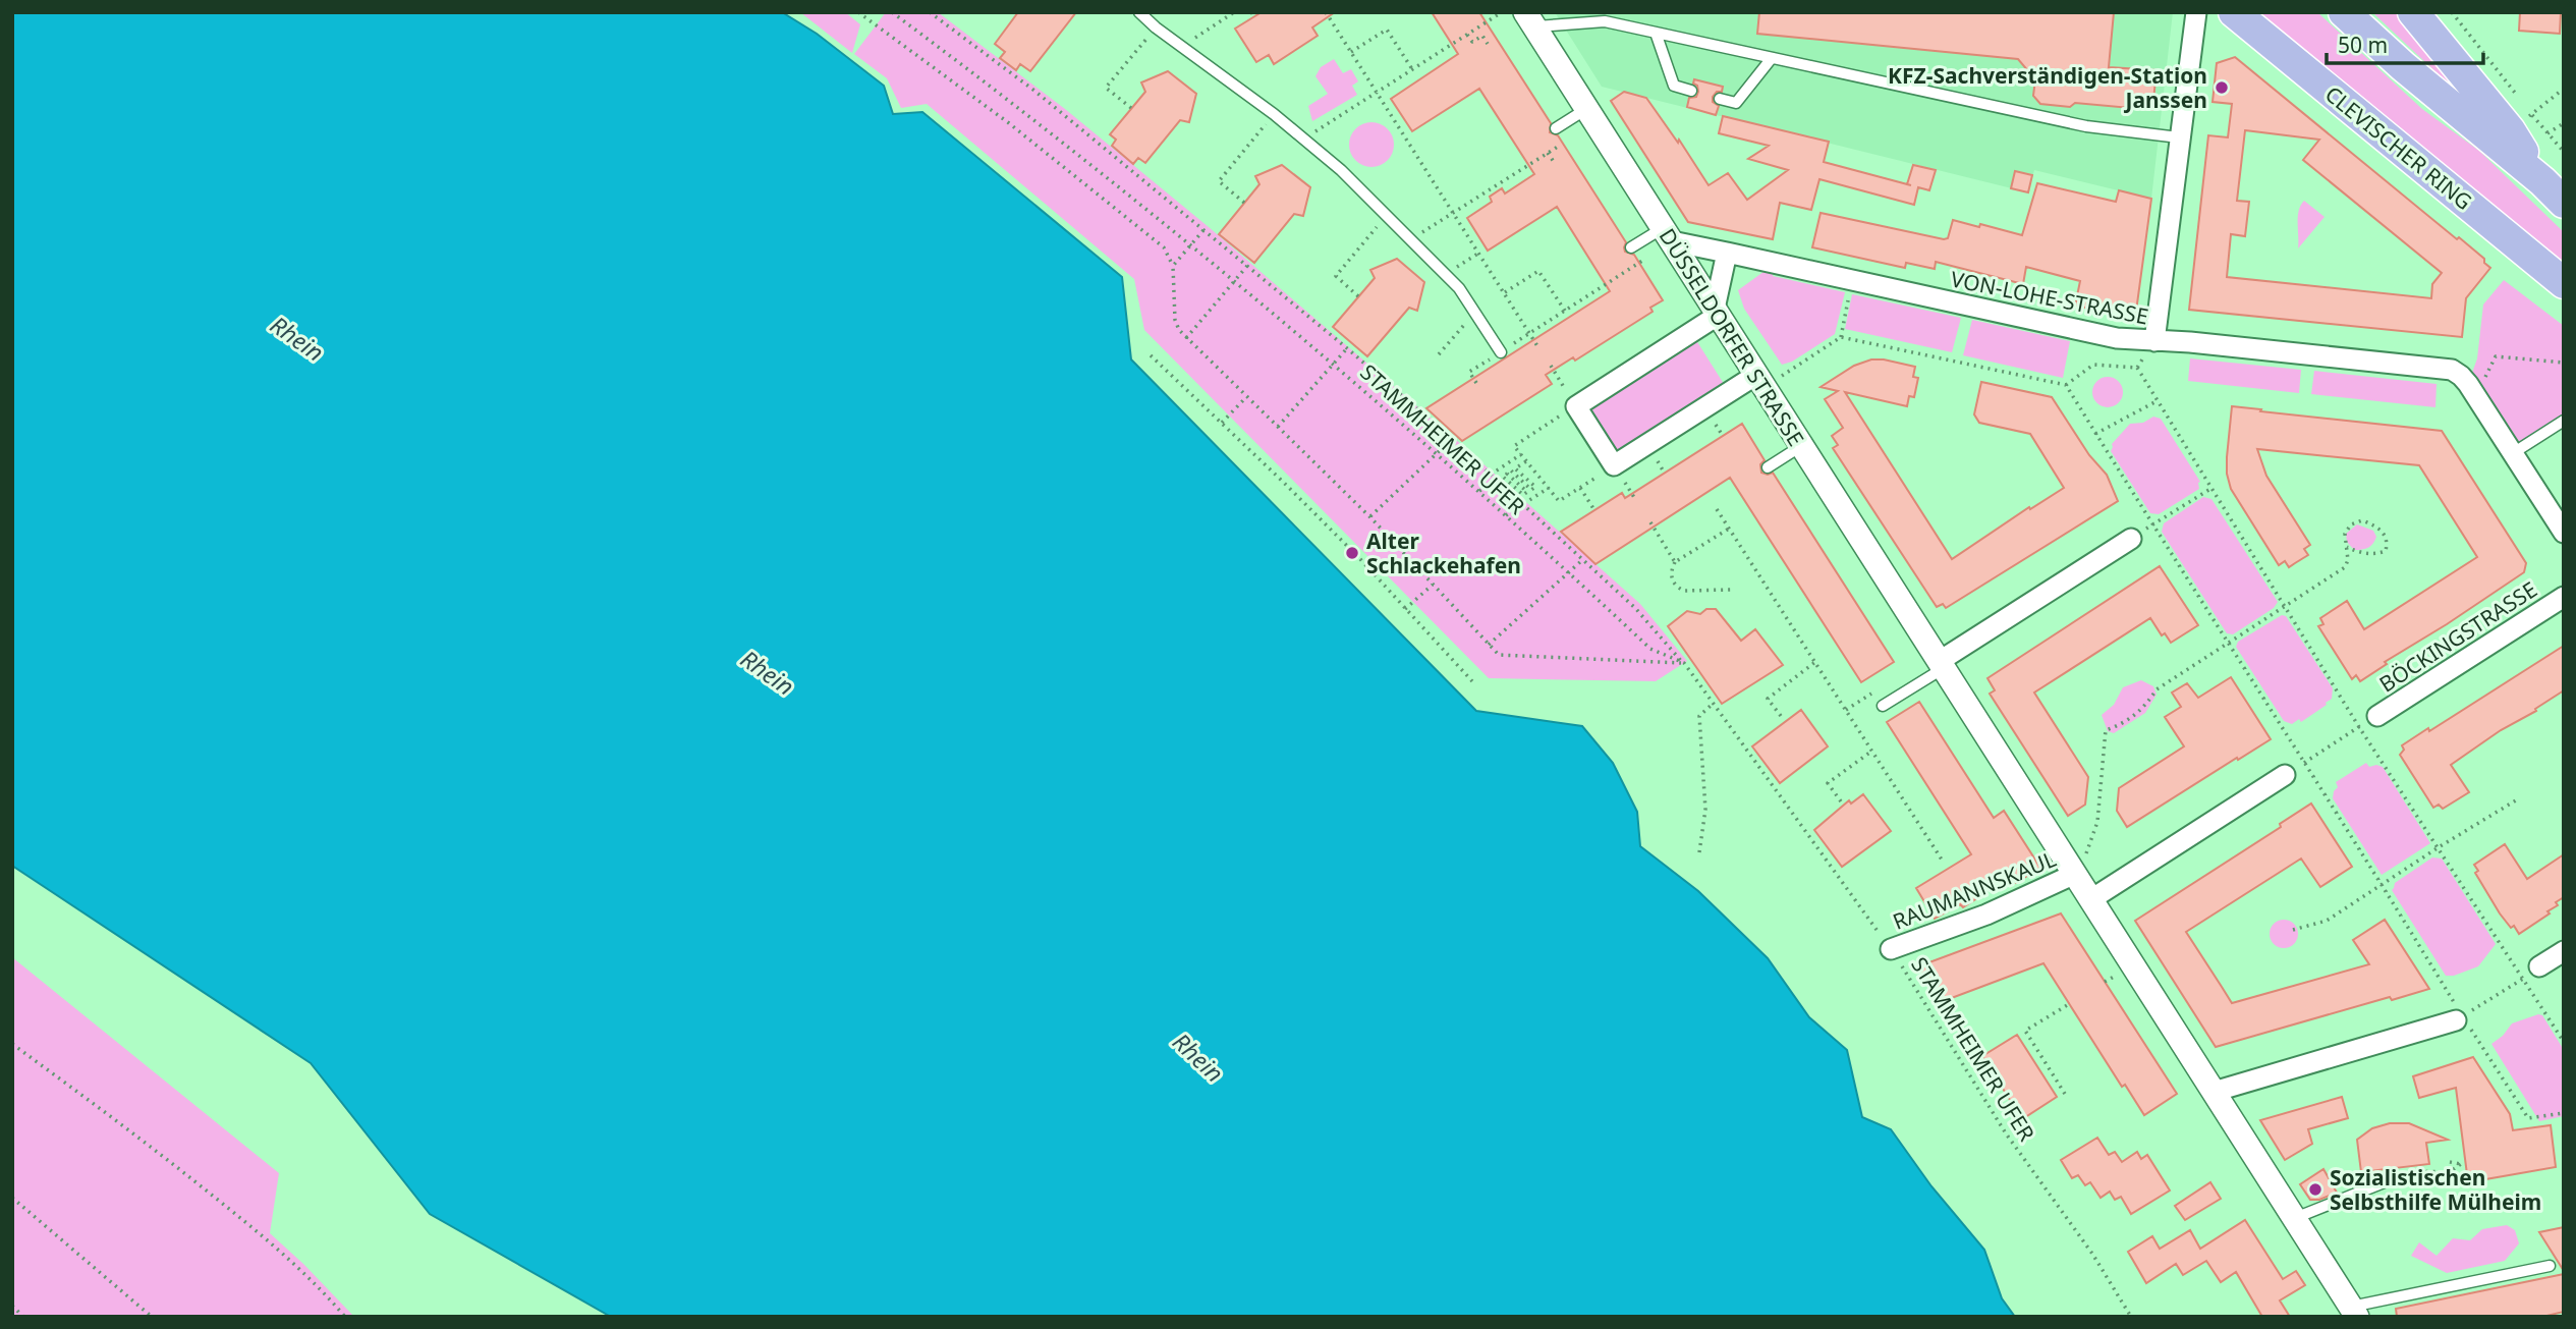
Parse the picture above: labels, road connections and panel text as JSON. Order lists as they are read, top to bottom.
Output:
{
  "streets": {
    "main road": ["CLEVISCHER RING"],
    "street": [
      "VON-LOHE-STRASSE",
      "DÜSSELDORFER STRASSE",
      "BÖCKINGSTRASSE",
      "RAUMANNSKAUL"
    ],
    "path": ["STAMMHEIMER UFER"]
  },
  "crossings": [
    ["VON-LOHE-STRASSE", "DÜSSELDORFER STRASSE"],
    ["DÜSSELDORFER STRASSE", "RAUMANNSKAUL"],
    ["STAMMHEIMER UFER", "RAUMANNSKAUL"]
  ],
  "water": ["Rhein"],
  "places": ["KFZ-Sachverständigen-Station Janssen", "Alter Schlackehafen", "Sozialistischen Selbsthilfe Mülheim"],
  "scale_bar": "50 m"
}
